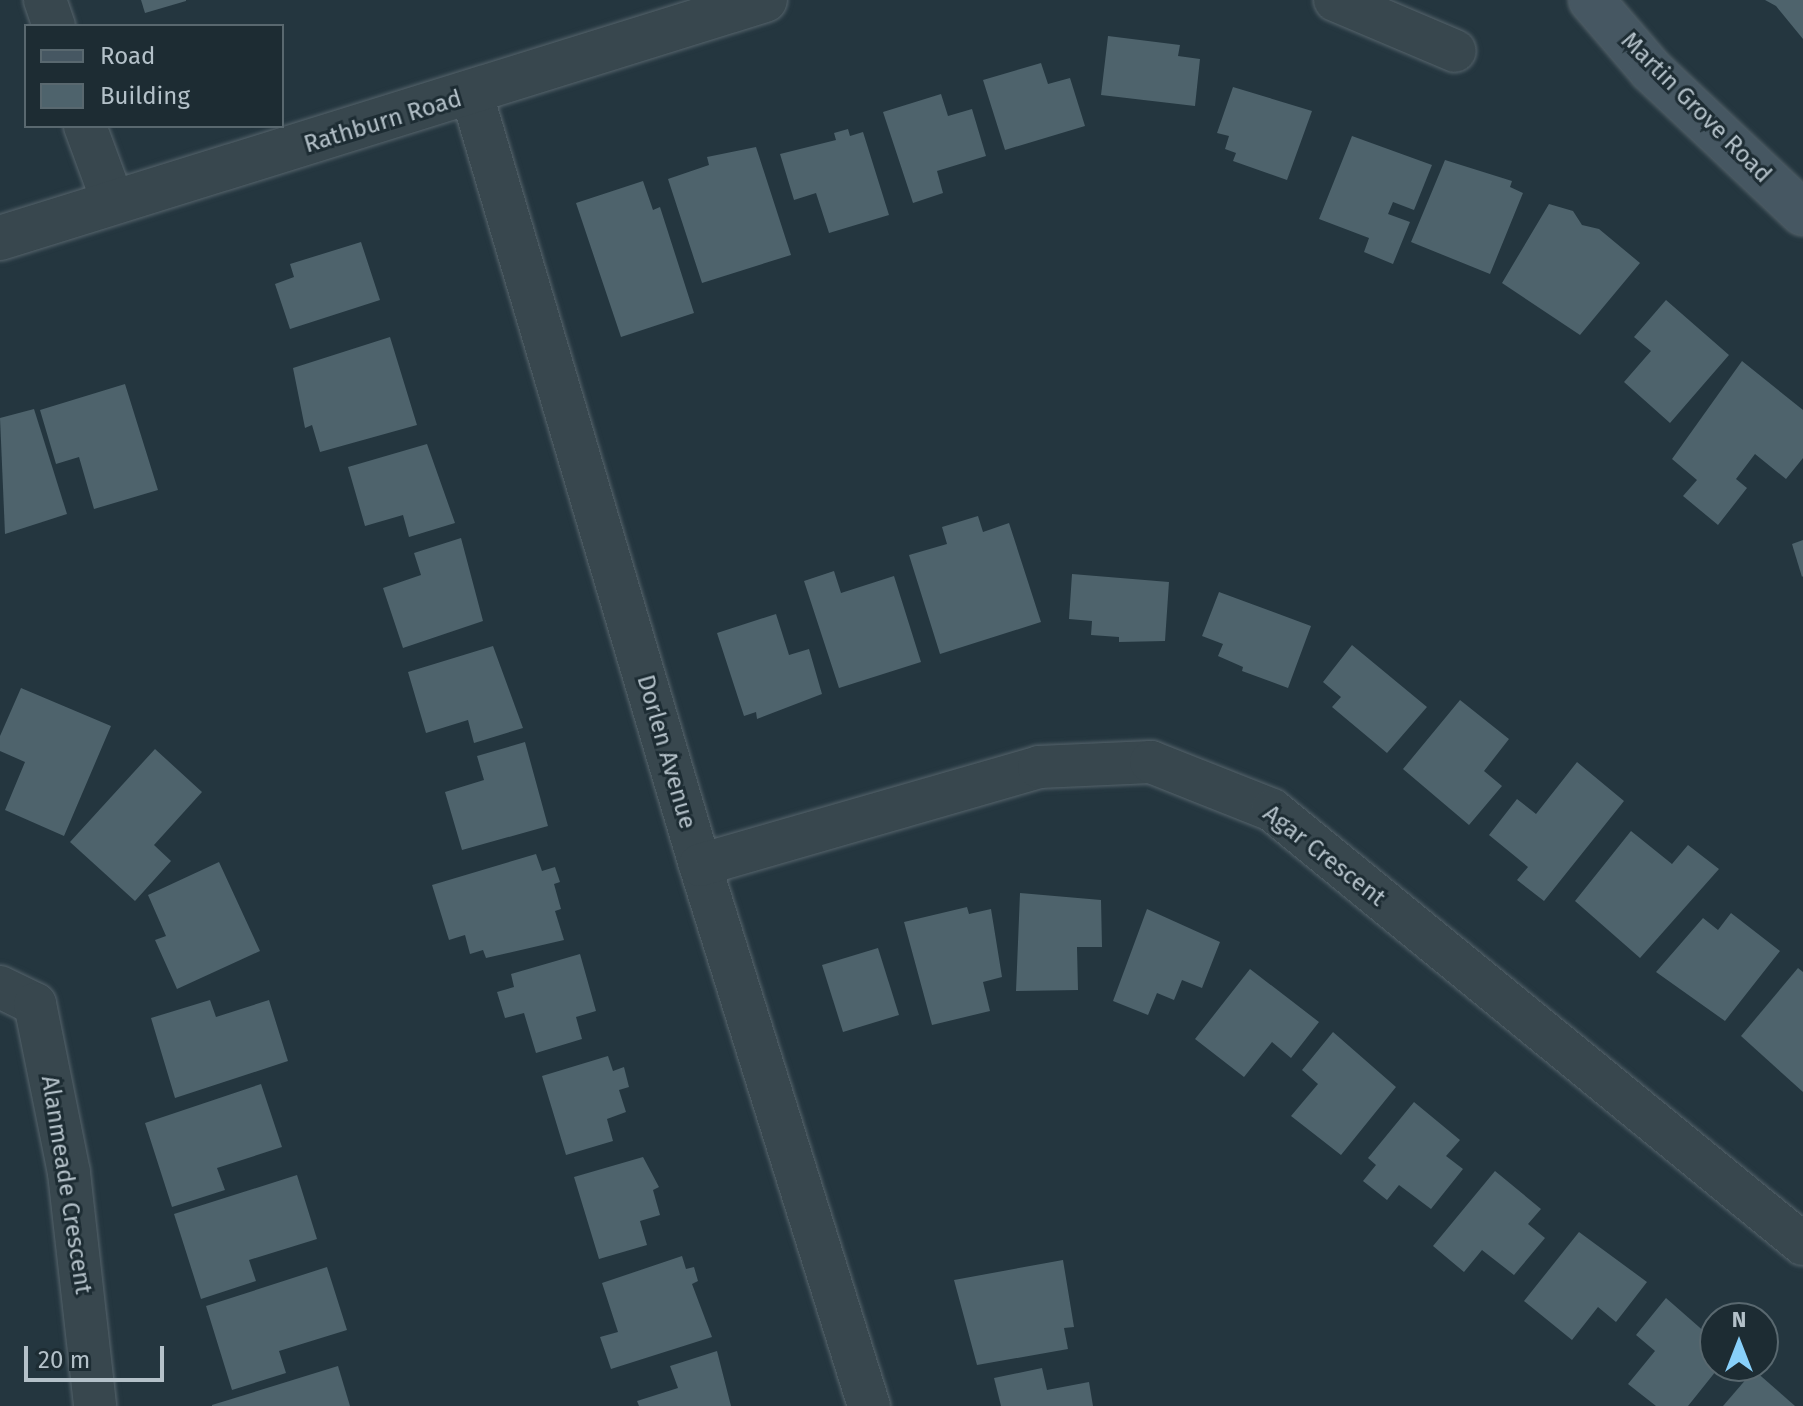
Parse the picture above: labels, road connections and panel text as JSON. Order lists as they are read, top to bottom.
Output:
{
  "streets": {
    "main road": ["Martin Grove Road"],
    "street": [
      "Rathburn Road",
      "Dorlen Avenue",
      "Agar Crescent",
      "Alanmeade Crescent"
    ]
  },
  "crossings": [
    ["Rathburn Road", "Dorlen Avenue"],
    ["Dorlen Avenue", "Agar Crescent"]
  ],
  "legend": ["Road", "Building"],
  "scale_bar": "20 m",
  "north": "top"
}
